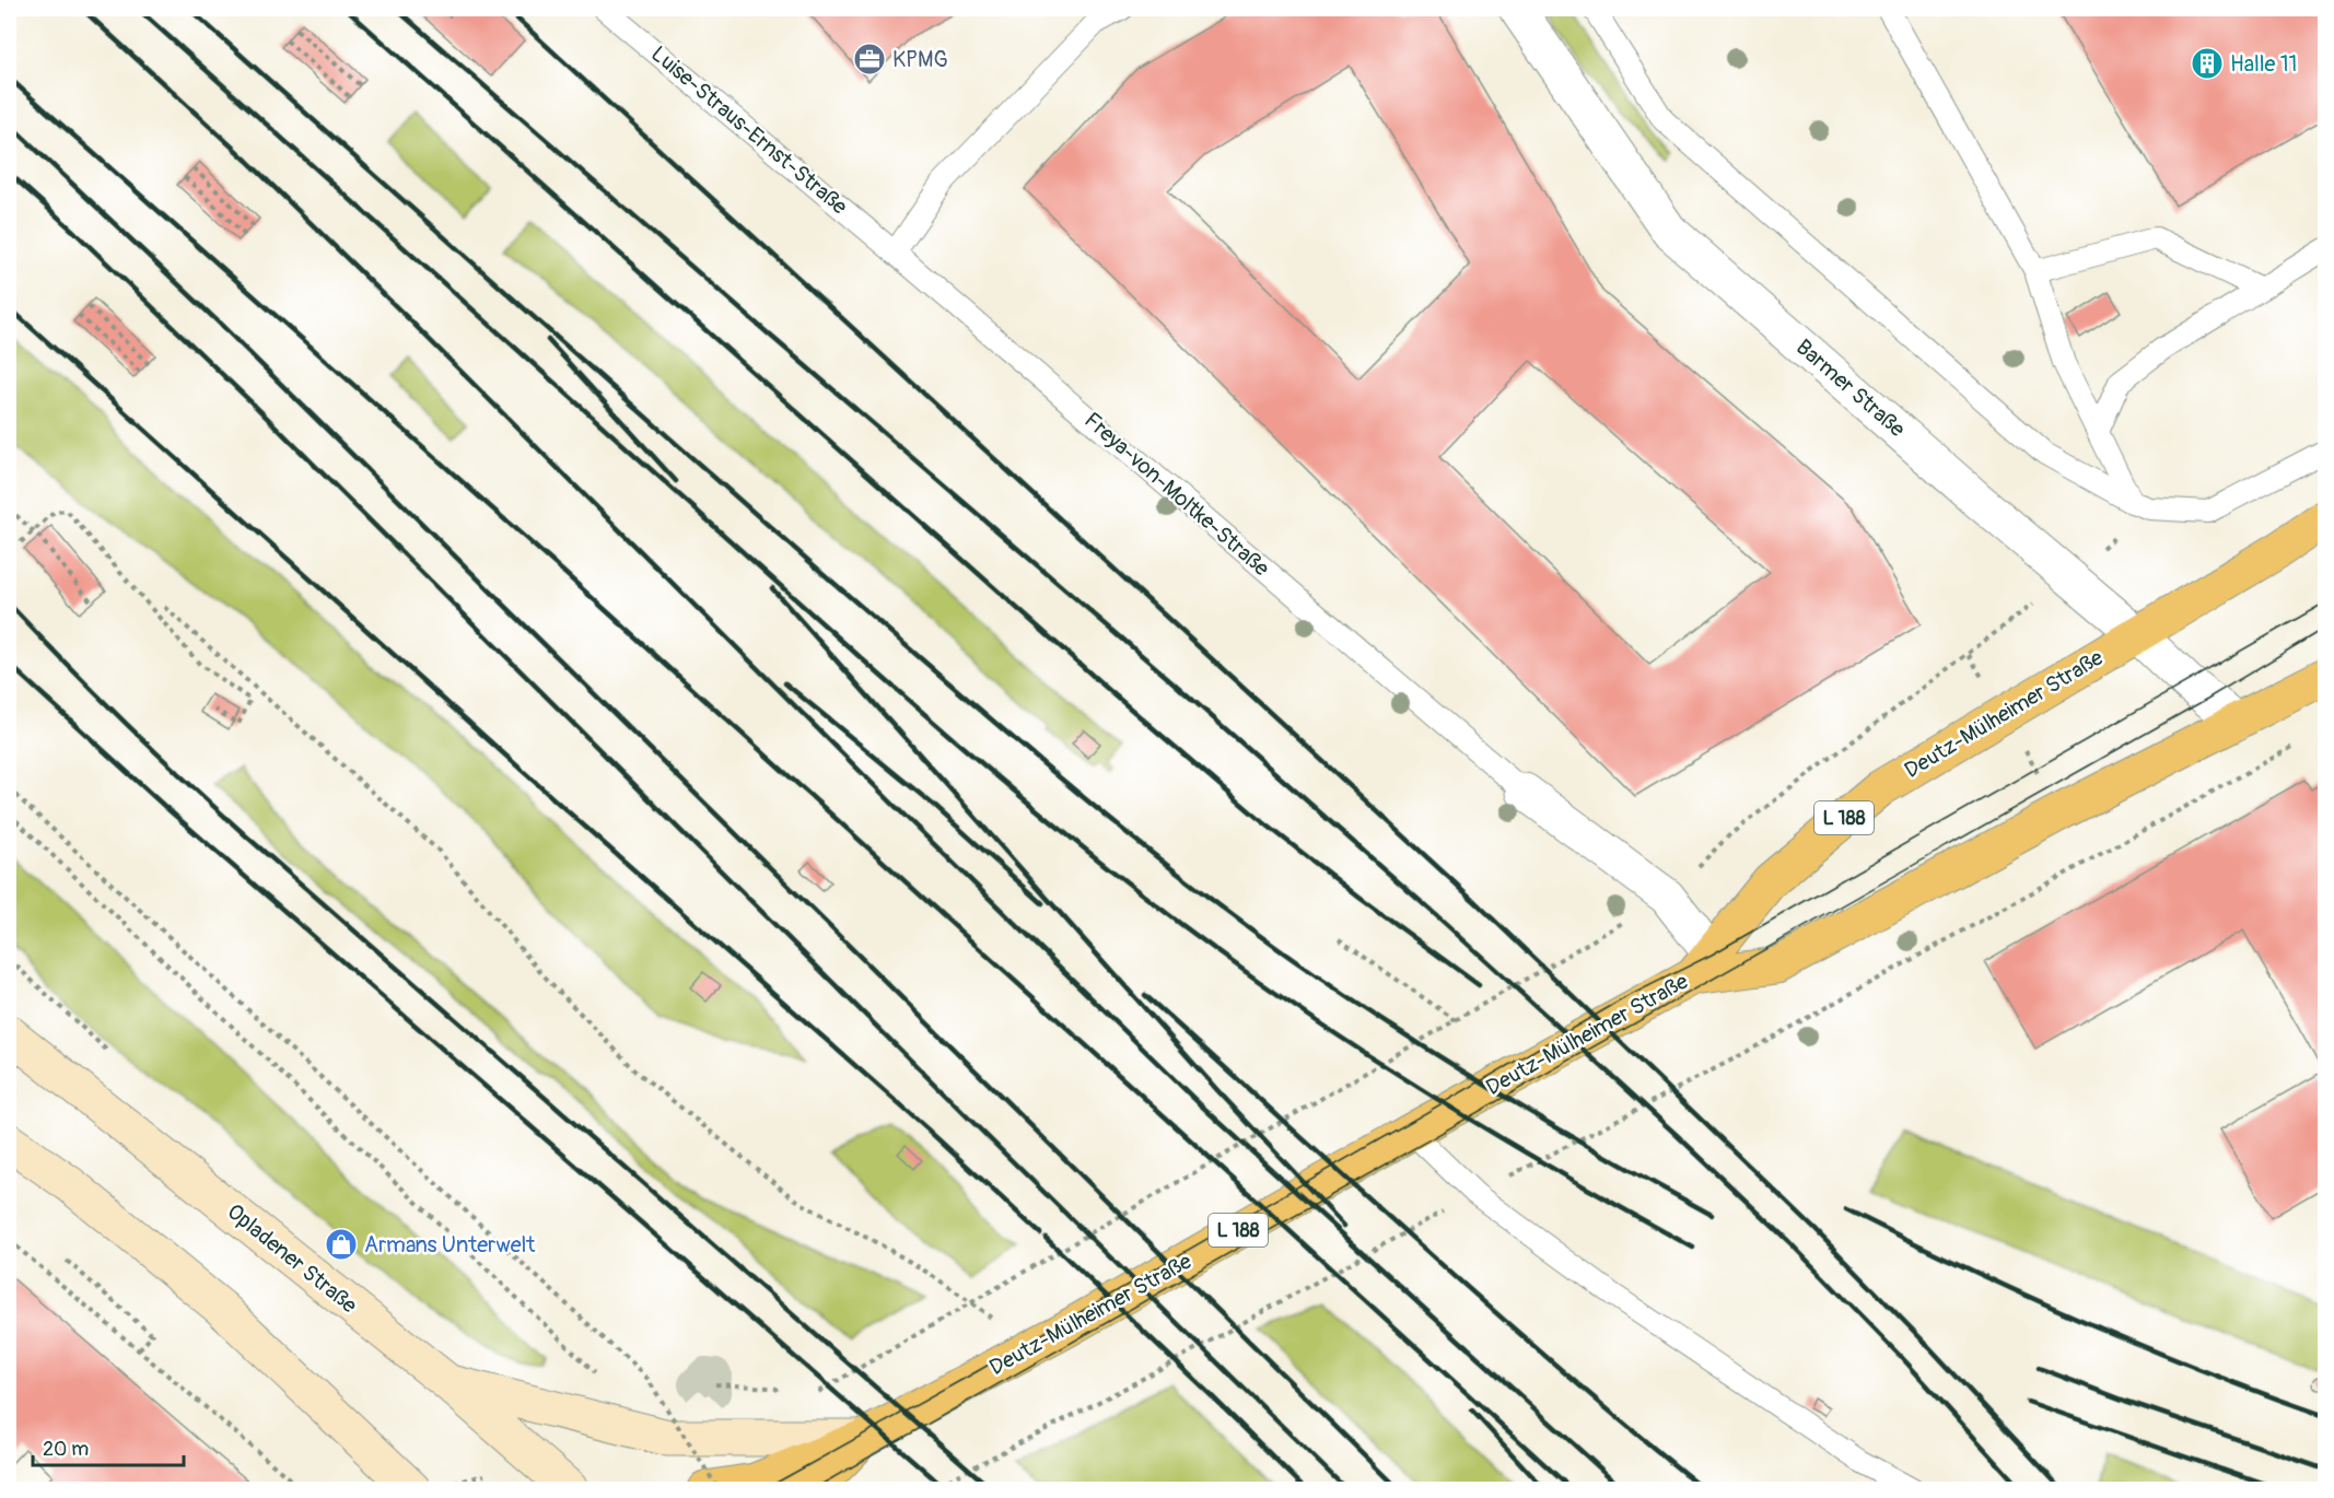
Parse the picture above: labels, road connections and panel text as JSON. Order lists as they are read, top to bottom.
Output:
{
  "streets": {
    "main road": ["Deutz-Mülheimer Straße", "L 188", "Opladener Straße"],
    "street": ["Barmer Straße", "Freya-von-Moltke-Straße"],
    "lane": ["Luise-Straus-Ernst-Straße"]
  },
  "crossings": [
    ["Luise-Straus-Ernst-Straße", "Freya-von-Moltke-Straße"],
    ["Barmer Straße", "Deutz-Mülheimer Straße"],
    ["Barmer Straße", "L 188"],
    ["Freya-von-Moltke-Straße", "Deutz-Mülheimer Straße"],
    ["Freya-von-Moltke-Straße", "L 188"],
    ["Deutz-Mülheimer Straße", "L 188"]
  ],
  "places": {
    "office": ["KPMG"],
    "building": ["Halle 11"],
    "shop": ["Armans Unterwelt"]
  },
  "scale_bar": "20 m"
}
